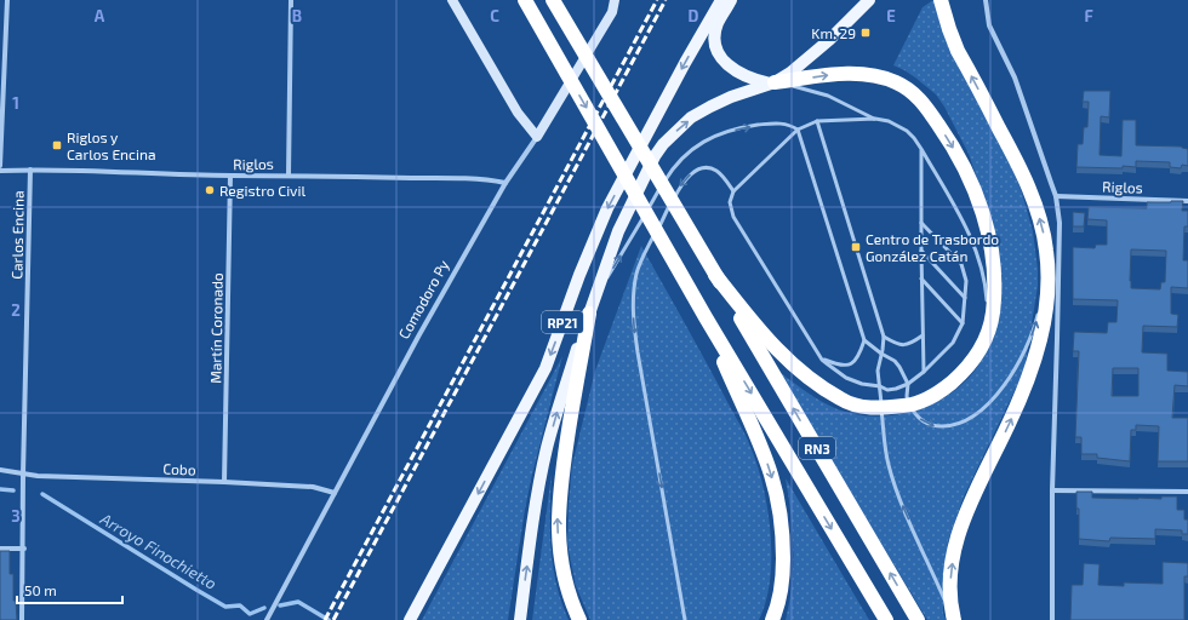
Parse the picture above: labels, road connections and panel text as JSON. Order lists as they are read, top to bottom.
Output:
{
  "streets": {
    "highway": ["RN3"],
    "main road": ["RP21"],
    "street": [
      "Riglos",
      "Carlos Encina",
      "Comodoro Py",
      "Martín Coronado",
      "Cobo"
    ]
  },
  "crossings": [
    ["Riglos", "Carlos Encina"],
    ["Riglos", "Comodoro Py"],
    ["Riglos", "Martín Coronado"],
    ["Carlos Encina", "Cobo"],
    ["Comodoro Py", "Cobo"],
    ["Martín Coronado", "Cobo"]
  ],
  "water": ["Arroyo Finochietto"],
  "places": {
    "transit": ["Km. 29", "Riglos y Carlos Encina", "Centro de Trasbordo González Catán"],
    "other": ["Registro Civil"]
  },
  "scale_bar": "50 m",
  "grid": {
    "columns": [
      "A",
      "B",
      "C",
      "D",
      "E",
      "F"
    ],
    "rows": ["1", "2", "3"]
  }
}
